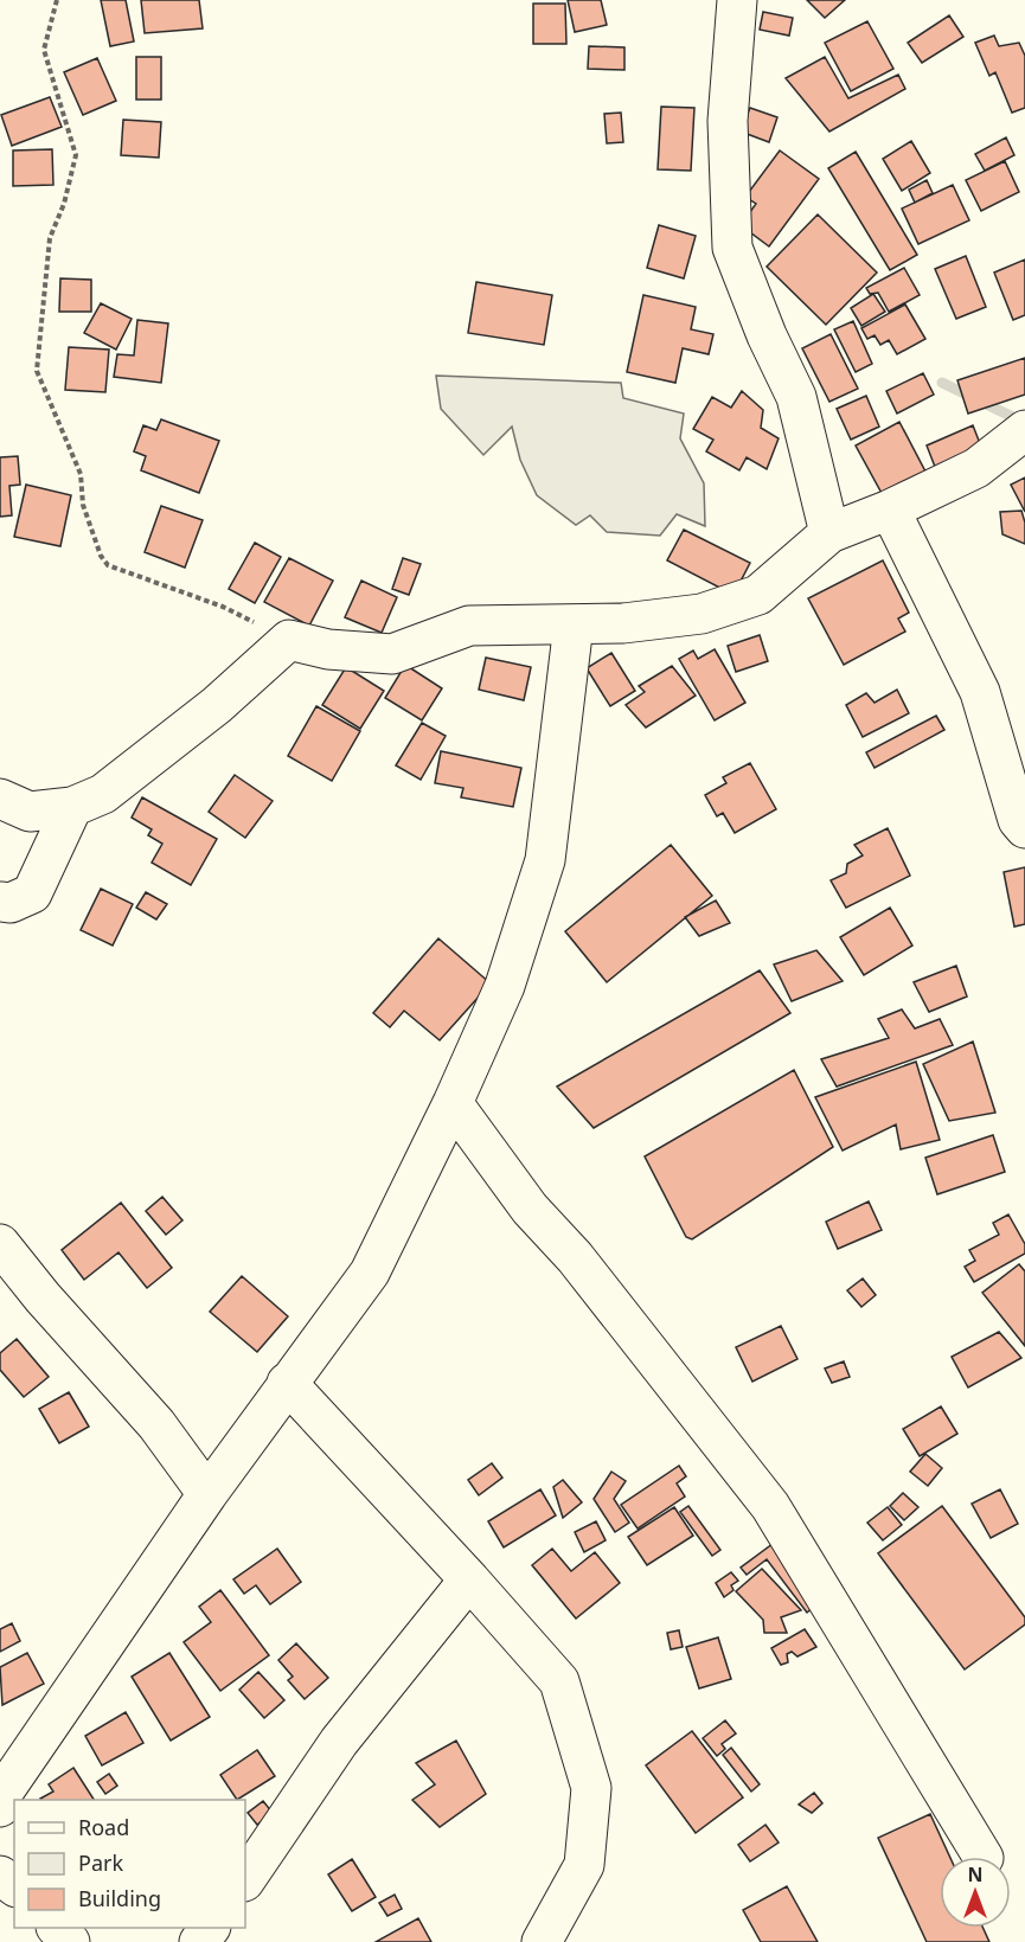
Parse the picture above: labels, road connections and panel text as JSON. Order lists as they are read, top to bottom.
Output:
{
  "legend": ["Road", "Park", "Building"],
  "north": "top"
}
